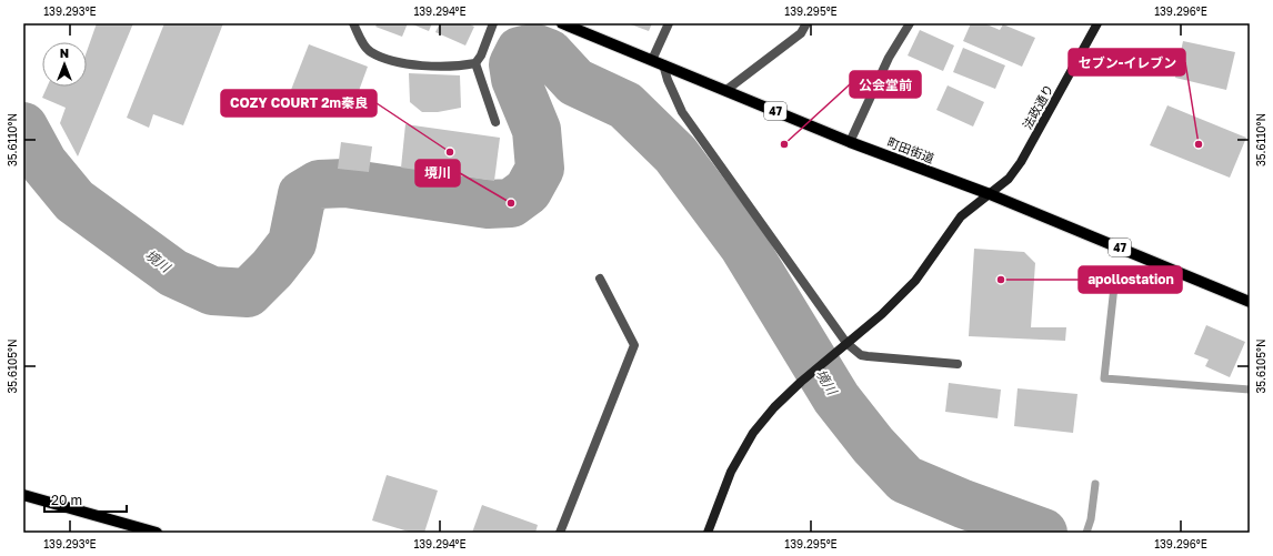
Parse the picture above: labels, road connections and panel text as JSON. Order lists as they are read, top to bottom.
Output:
{
  "streets": {
    "main road": ["47", "町田街道"],
    "street": ["法政通り"]
  },
  "crossings": [
    ["法政通り", "町田街道"]
  ],
  "water": ["境川"],
  "places": [
    "公会堂前",
    "セブン-イレブン",
    "COZY COURT 2m秦良",
    "境川",
    "apollostation"
  ],
  "scale_bar": "20 m",
  "north": "top",
  "coordinates": [
    "139.293°E",
    "139.294°E",
    "139.295°E",
    "139.296°E",
    "35.6110°N",
    "35.6105°N"
  ]
}
